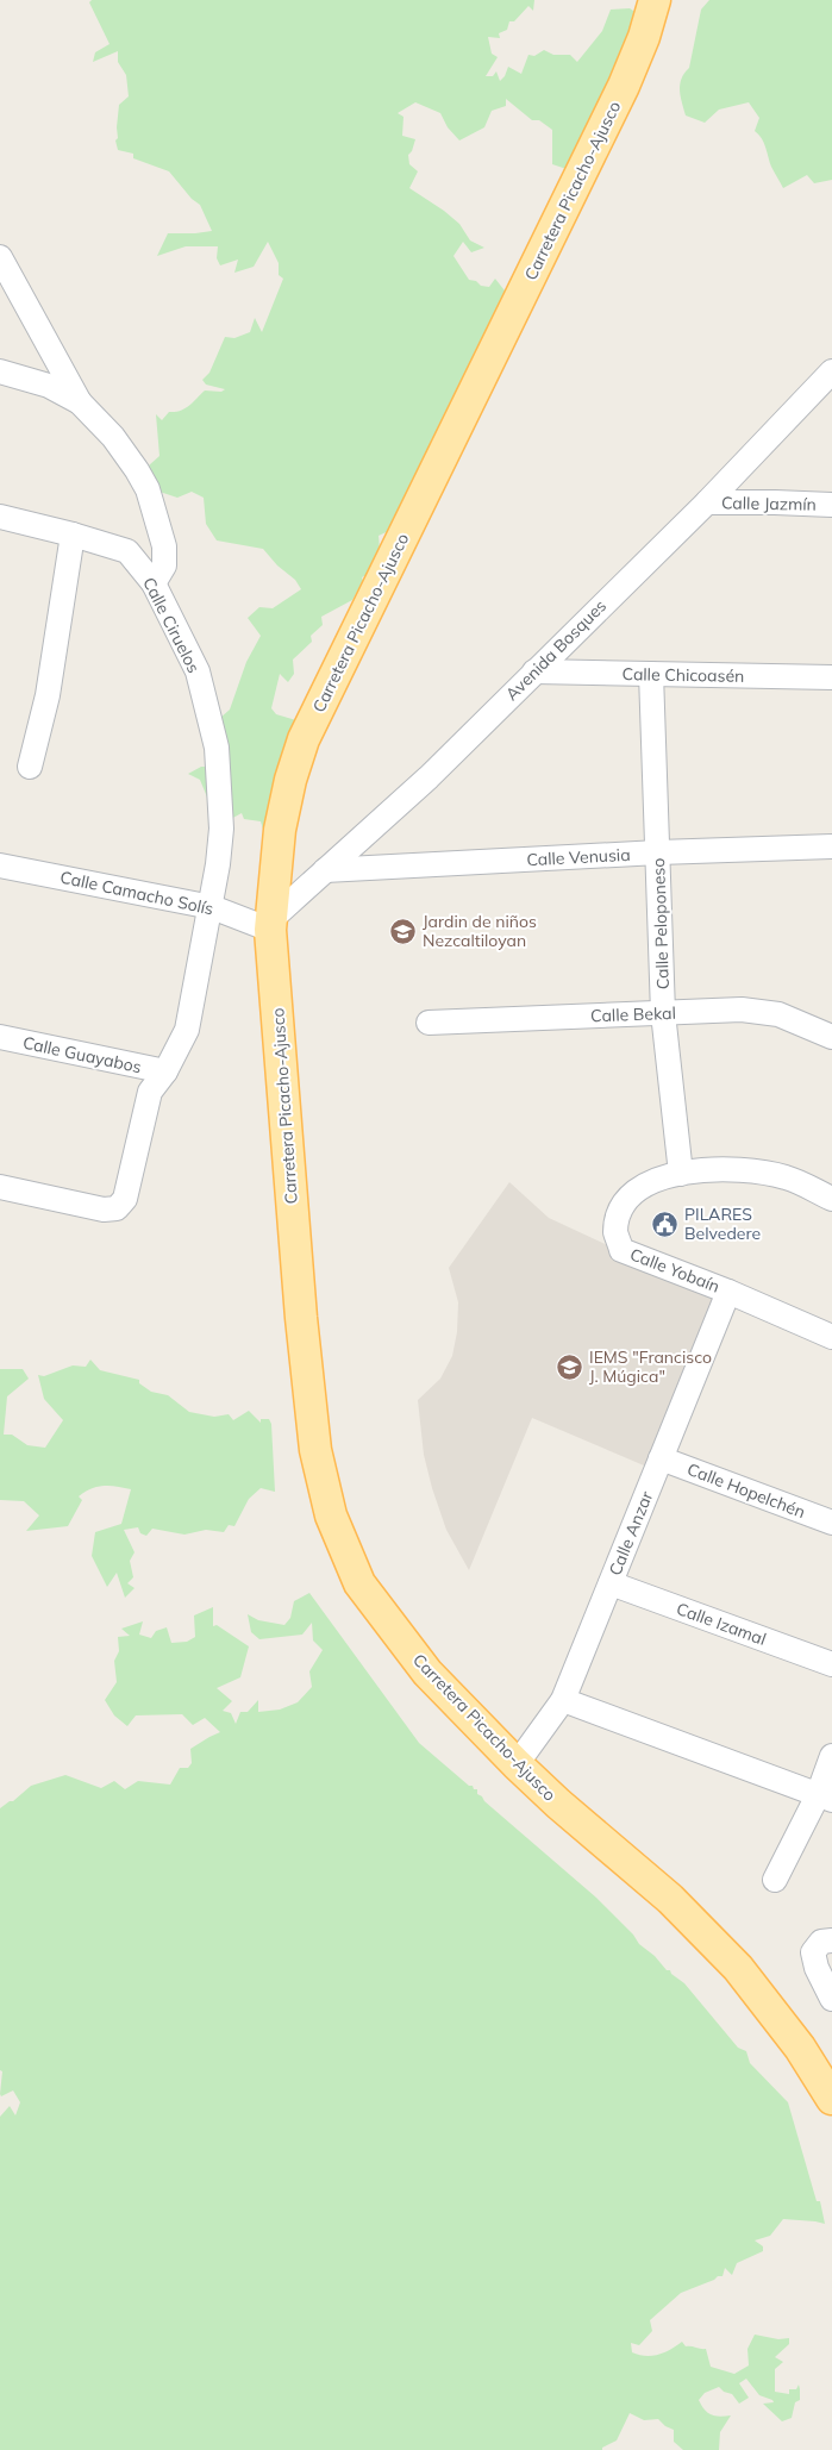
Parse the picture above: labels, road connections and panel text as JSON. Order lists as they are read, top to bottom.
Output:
{
  "streets": {
    "main road": ["Carretera Picacho-Ajusco"],
    "street": [
      "Calle Jazmín",
      "Calle Ciruelos",
      "Avenida Bosques",
      "Calle Chicoasén",
      "Calle Venusia",
      "Calle Camacho Solís",
      "Calle Peloponeso",
      "Calle Bekal",
      "Calle Guayabos",
      "Calle Yobaín",
      "Calle Hopelchén",
      "Calle Anzar",
      "Calle Izamal"
    ]
  },
  "crossings": [
    ["Carretera Picacho-Ajusco", "Avenida Bosques"],
    ["Carretera Picacho-Ajusco", "Calle Camacho Solís"],
    ["Carretera Picacho-Ajusco", "Calle Anzar"],
    ["Calle Jazmín", "Avenida Bosques"],
    ["Calle Ciruelos", "Calle Camacho Solís"],
    ["Calle Ciruelos", "Calle Guayabos"],
    ["Avenida Bosques", "Calle Chicoasén"],
    ["Avenida Bosques", "Calle Venusia"],
    ["Avenida Bosques", "Calle Camacho Solís"],
    ["Calle Chicoasén", "Calle Peloponeso"],
    ["Calle Venusia", "Calle Peloponeso"],
    ["Calle Peloponeso", "Calle Bekal"],
    ["Calle Peloponeso", "Calle Yobaín"],
    ["Calle Yobaín", "Calle Anzar"],
    ["Calle Hopelchén", "Calle Anzar"],
    ["Calle Anzar", "Calle Izamal"]
  ],
  "places": {
    "school or university": ["Jardin de niños Nezcaltiloyan", "IEMS \"Francisco J. Múgica\""],
    "public building": ["PILARES Belvedere"]
  }
}
